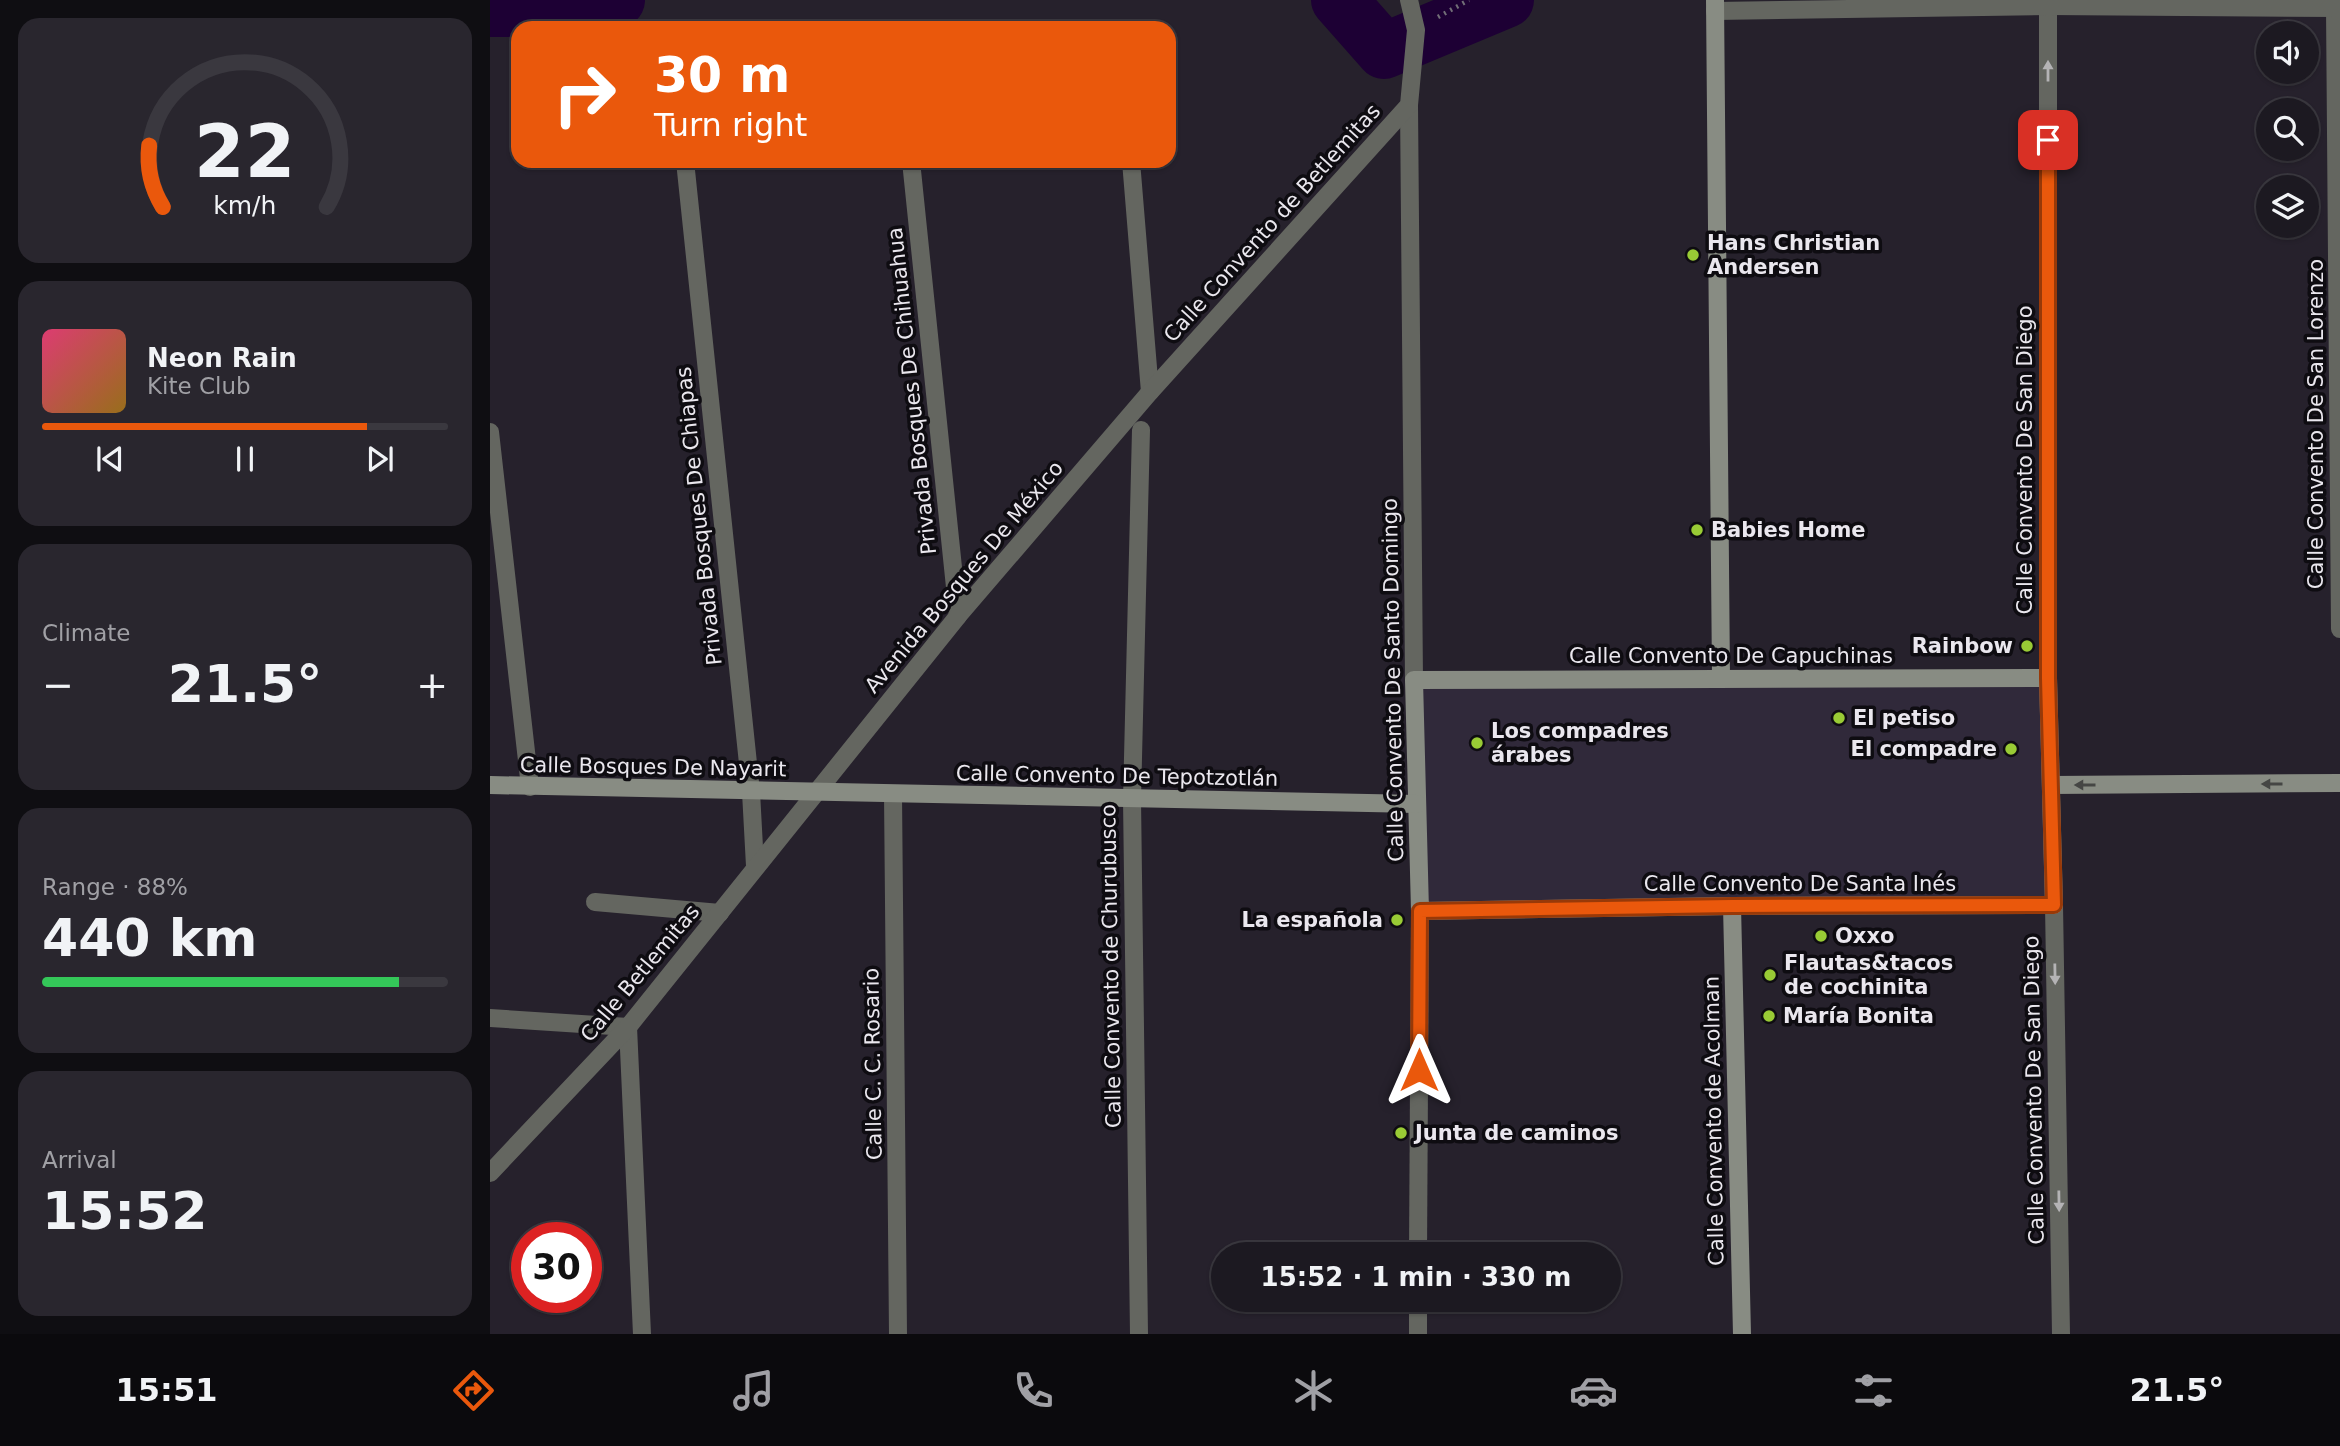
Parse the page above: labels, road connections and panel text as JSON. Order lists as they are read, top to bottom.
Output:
{
  "streets": {
    "street": [
      "Calle Convento de Betlemitas",
      "Privada Bosques De Chihuahua",
      "Calle Convento De San Lorenzo",
      "Calle Convento De San Diego",
      "Privada Bosques De Chiapas",
      "Avenida Bosques De México",
      "Calle Convento De Capuchinas",
      "Calle Convento De Santo Domingo",
      "Calle Bosques De Nayarit",
      "Calle Convento De Tepotzotlán",
      "Calle Convento De Santa Inés",
      "Calle Convento de Churubusco",
      "Calle Betlemitas",
      "Calle C. C. Rosario",
      "Calle Convento de Acolman"
    ]
  },
  "crossings": [
    ["Calle Convento de Betlemitas", "Avenida Bosques De México"],
    ["Calle Convento de Betlemitas", "Calle Convento De Santo Domingo"],
    ["Privada Bosques De Chihuahua", "Avenida Bosques De México"],
    ["Calle Convento De San Diego", "Calle Convento De Capuchinas"],
    ["Calle Convento De San Diego", "Calle Convento De Santa Inés"],
    ["Privada Bosques De Chiapas", "Calle Bosques De Nayarit"],
    ["Privada Bosques De Chiapas", "Calle Betlemitas"],
    ["Avenida Bosques De México", "Calle Bosques De Nayarit"],
    ["Avenida Bosques De México", "Calle Convento De Tepotzotlán"],
    ["Avenida Bosques De México", "Calle Betlemitas"],
    ["Calle Convento De Capuchinas", "Calle Convento De Santo Domingo"],
    ["Calle Convento De Santo Domingo", "Calle Convento De Tepotzotlán"],
    ["Calle Convento De Santo Domingo", "Calle Convento De Santa Inés"],
    ["Calle Bosques De Nayarit", "Calle Convento De Tepotzotlán"],
    ["Calle Bosques De Nayarit", "Calle Betlemitas"],
    ["Calle Convento De Tepotzotlán", "Calle Convento de Churubusco"],
    ["Calle Convento De Tepotzotlán", "Calle Betlemitas"],
    ["Calle Convento De Tepotzotlán", "Calle C. C. Rosario"],
    ["Calle Convento De Santa Inés", "Calle Convento de Acolman"]
  ],
  "places": [
    "Hans Christian Andersen",
    "Babies Home",
    "Rainbow",
    "El petiso",
    "Los compadres árabes",
    "El compadre",
    "La española",
    "Oxxo",
    "Flautas&tacos de cochinita",
    "María Bonita",
    "Junta de caminos"
  ],
  "page": {
    "turn": ["30 m", "Turn right"],
    "song": ["Neon Rain", "Kite Club"],
    "tile": [
      "Climate",
      ["Range · 88%", "440 km"],
      ["Arrival", "15:52"]
    ],
    "heat": ["−", "21.5°", "+"],
    "limit": "30",
    "trip": "15:52 · 1 min · 330 m",
    "tabs": ["15:51", "21.5°"],
    "gauge": ["22", "km/h"]
  }
}
